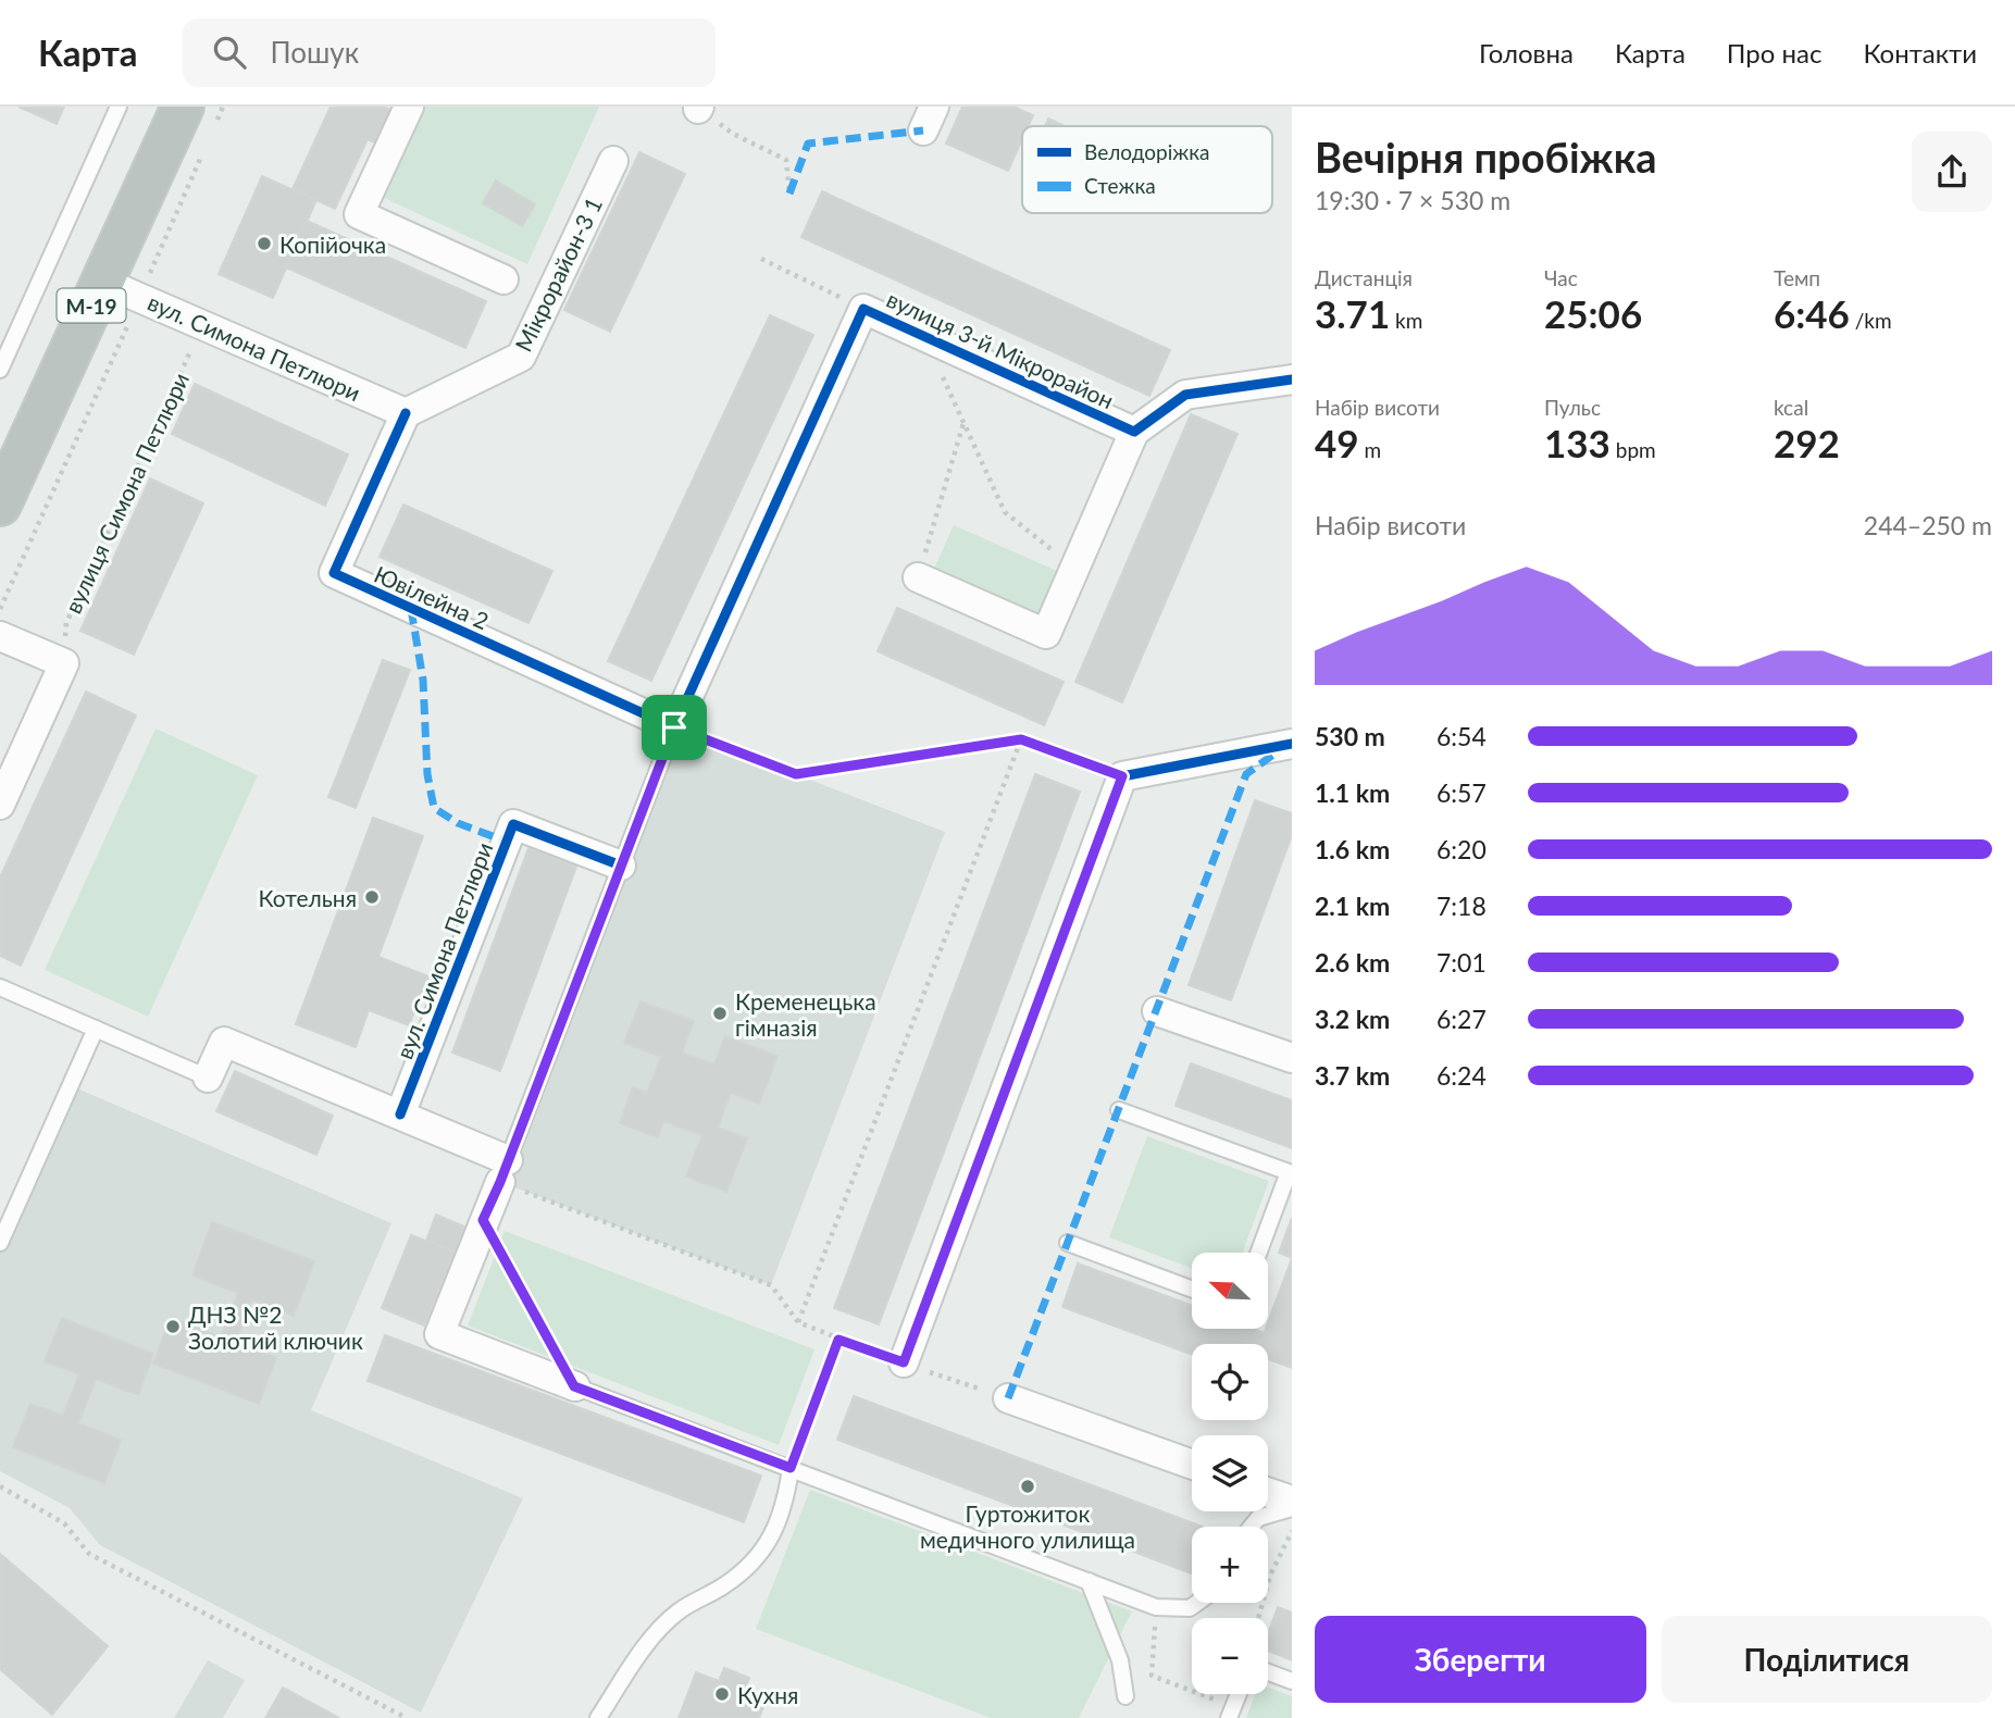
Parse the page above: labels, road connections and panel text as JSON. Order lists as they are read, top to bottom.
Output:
{
  "streets": {
    "highway": ["М-19"],
    "street": [
      "Мікрорайон-3 1",
      "вул. Симона Петлюри",
      "вулиця 3-й Мікрорайон",
      "Ювілейна 2"
    ],
    "path": ["вулиця Симона Петлюри"]
  },
  "crossings": [
    ["Мікрорайон-3 1", "вул. Симона Петлюри"],
    ["Мікрорайон-3 1", "Ювілейна 2"],
    ["М-19", "вул. Симона Петлюри"],
    ["вул. Симона Петлюри", "вулиця Симона Петлюри"],
    ["вул. Симона Петлюри", "Ювілейна 2"],
    ["вулиця 3-й Мікрорайон", "Ювілейна 2"]
  ],
  "places": [
    "Копійочка",
    "Котельня",
    "Кременецька гімназія",
    "ДНЗ №2 Золотий ключик",
    "Гуртожиток медичного улилища",
    "Кухня"
  ],
  "legend": ["Велодоріжка", "Стежка"],
  "north": "top left",
  "page": {
    "header": "Карта",
    "search": "Пошук",
    "nav": [
      "Головна",
      "Карта",
      "Про нас",
      "Контакти"
    ],
    "heading": ["Вечірня пробіжка", "19:30 · 7 × 530 m"],
    "stats": [
      ["Дистанція", "3.71 km"],
      ["Час", "25:06"],
      ["Темп", "6:46 /km"],
      ["Набір висоти", "49 m"],
      ["Пульс", "133 bpm"],
      ["kcal", "292"]
    ],
    "chart": ["Набір висоти", "244–250 m"],
    "list": [
      {
        "name": "530 m",
        "note": "6:54"
      },
      {
        "name": "1.1 km",
        "note": "6:57"
      },
      {
        "name": "1.6 km",
        "note": "6:20"
      },
      {
        "name": "2.1 km",
        "note": "7:18"
      },
      {
        "name": "2.6 km",
        "note": "7:01"
      },
      {
        "name": "3.2 km",
        "note": "6:27"
      },
      {
        "name": "3.7 km",
        "note": "6:24"
      }
    ],
    "map_buttons": ["+", "−"],
    "buttons": ["Зберегти", "Поділитися"]
  }
}
